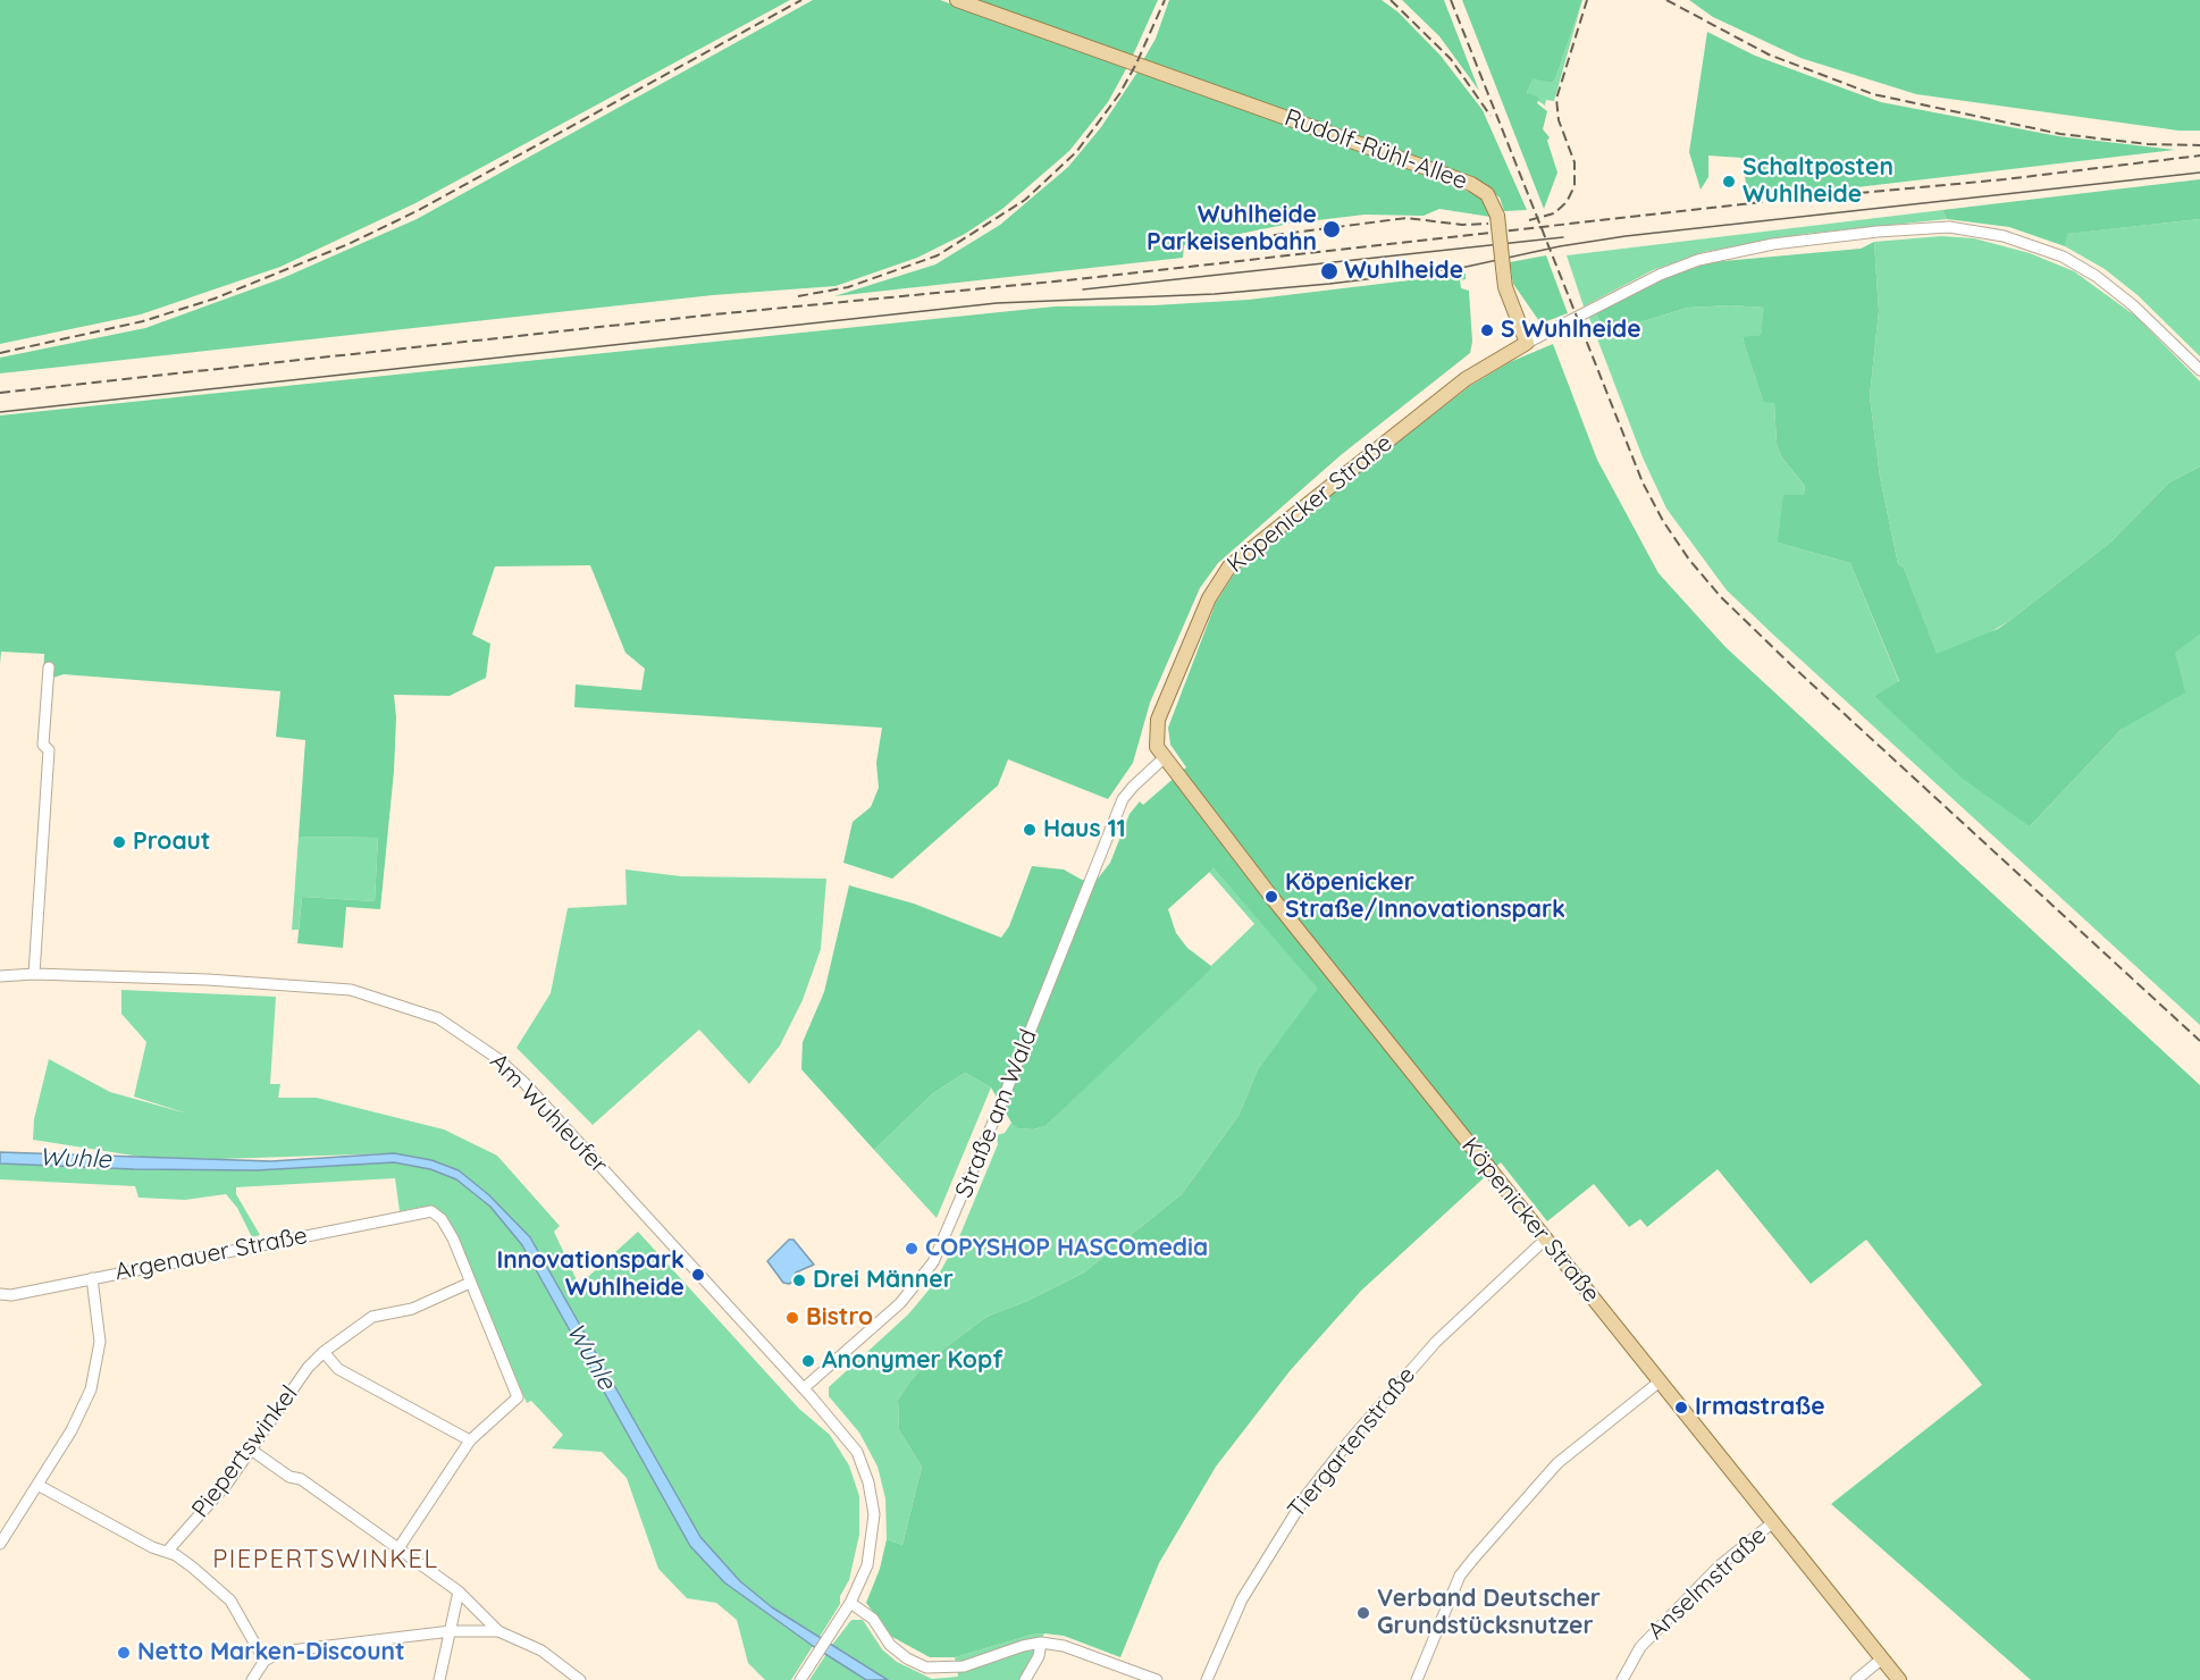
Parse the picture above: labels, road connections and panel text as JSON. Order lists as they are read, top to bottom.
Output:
{
  "streets": {
    "main road": ["Rudolf-Rühl-Allee", "Köpenicker Straße"],
    "street": [
      "Am Wuhleufer",
      "Straße am Wald",
      "Argenauer Straße",
      "Tiergartenstraße",
      "Piepertswinkel",
      "Anselmstraße"
    ]
  },
  "crossings": [
    ["Rudolf-Rühl-Allee", "Köpenicker Straße"],
    ["Köpenicker Straße", "Straße am Wald"],
    ["Köpenicker Straße", "Tiergartenstraße"],
    ["Köpenicker Straße", "Anselmstraße"],
    ["Am Wuhleufer", "Straße am Wald"],
    ["Argenauer Straße", "Piepertswinkel"]
  ],
  "districts": ["PIEPERTSWINKEL"],
  "water": ["Wuhle"],
  "places": [
    "Schaltposten Wuhlheide",
    "Wuhlheide Parkeisenbahn",
    "Wuhlheide",
    "S Wuhlheide",
    "Haus 11",
    "Proaut",
    "Köpenicker Straße/Innovationspark",
    "COPYSHOP HASCOmedia",
    "Innovationspark Wuhlheide",
    "Drei Männer",
    "Bistro",
    "Anonymer Kopf",
    "Irmastraße",
    "Verband Deutscher Grundstücksnutzer",
    "Netto Marken-Discount"
  ]
}
